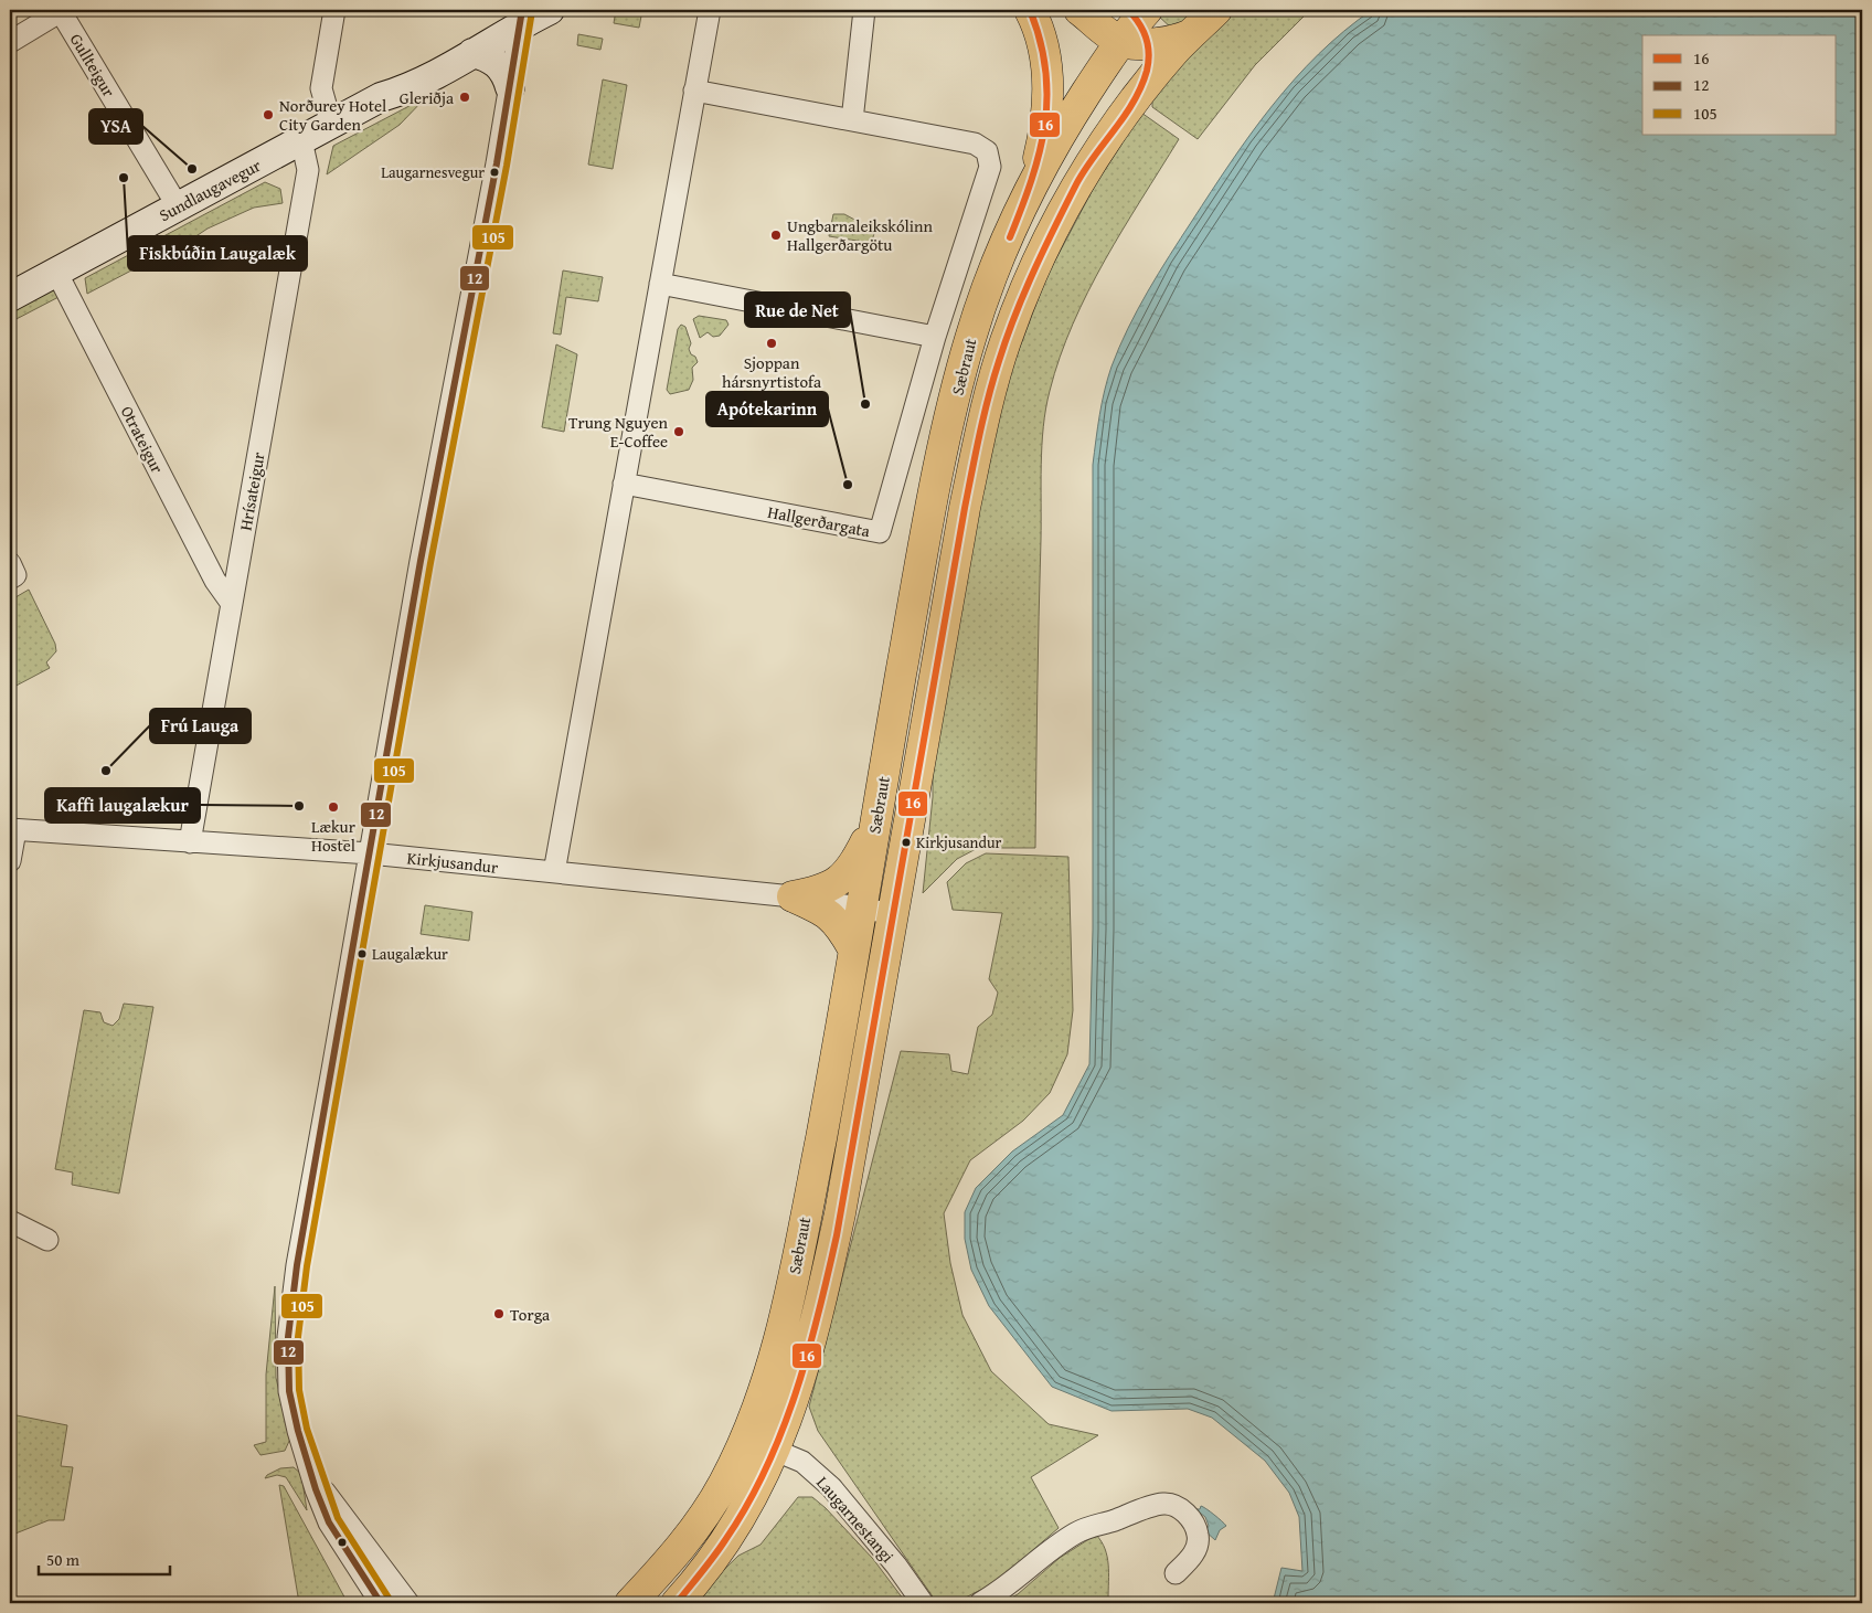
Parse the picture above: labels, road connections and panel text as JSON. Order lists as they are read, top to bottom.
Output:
{
  "streets": {
    "main road": ["Sæbraut"],
    "street": [
      "Gullteigur",
      "Sundlaugavegur",
      "Otrateigur",
      "Hrísateigur",
      "Hallgerðargata",
      "Kirkjusandur",
      "Laugarnestangi"
    ]
  },
  "crossings": [
    ["Gullteigur", "Sundlaugavegur"],
    ["Sundlaugavegur", "Otrateigur"],
    ["Sundlaugavegur", "Hrísateigur"],
    ["Sæbraut", "Kirkjusandur"],
    ["Sæbraut", "Laugarnestangi"],
    ["Otrateigur", "Hrísateigur"]
  ],
  "places": [
    "Gleriðja",
    "Norðurey Hotel City Garden",
    "YSA",
    "Laugarnesvegur",
    "Fiskbúðin Laugalæk",
    "Ungbarnaleikskólinn Hallgerðargötu",
    "Sjoppan hársnyrtistofa",
    "Rue de Net",
    "Trung Nguyen E-Coffee",
    "Apótekarinn",
    "Frú Lauga",
    "Kaffi laugalækur",
    "Lækur Hostel",
    "Kirkjusandur",
    "Laugalækur",
    "Torga"
  ],
  "lines": ["transit line 16", "transit line 12", "transit line 105"],
  "legend": ["16", "12", "105"],
  "scale_bar": "50 m"
}
